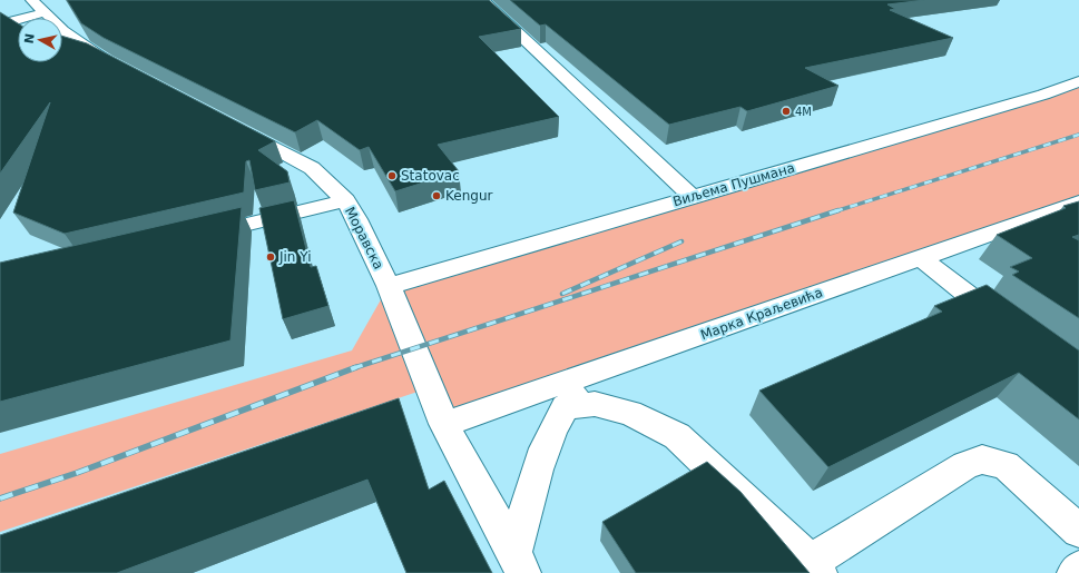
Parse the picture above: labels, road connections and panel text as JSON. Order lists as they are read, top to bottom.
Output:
{
  "streets": {
    "street": ["Виљема Пушмана", "Моравска", "Марка Краљевића"]
  },
  "crossings": [
    ["Виљема Пушмана", "Моравска"],
    ["Моравска", "Марка Краљевића"]
  ],
  "places": [
    "4M",
    "Statovac",
    "Kengur",
    "Jin Yi"
  ],
  "north": "left"
}
